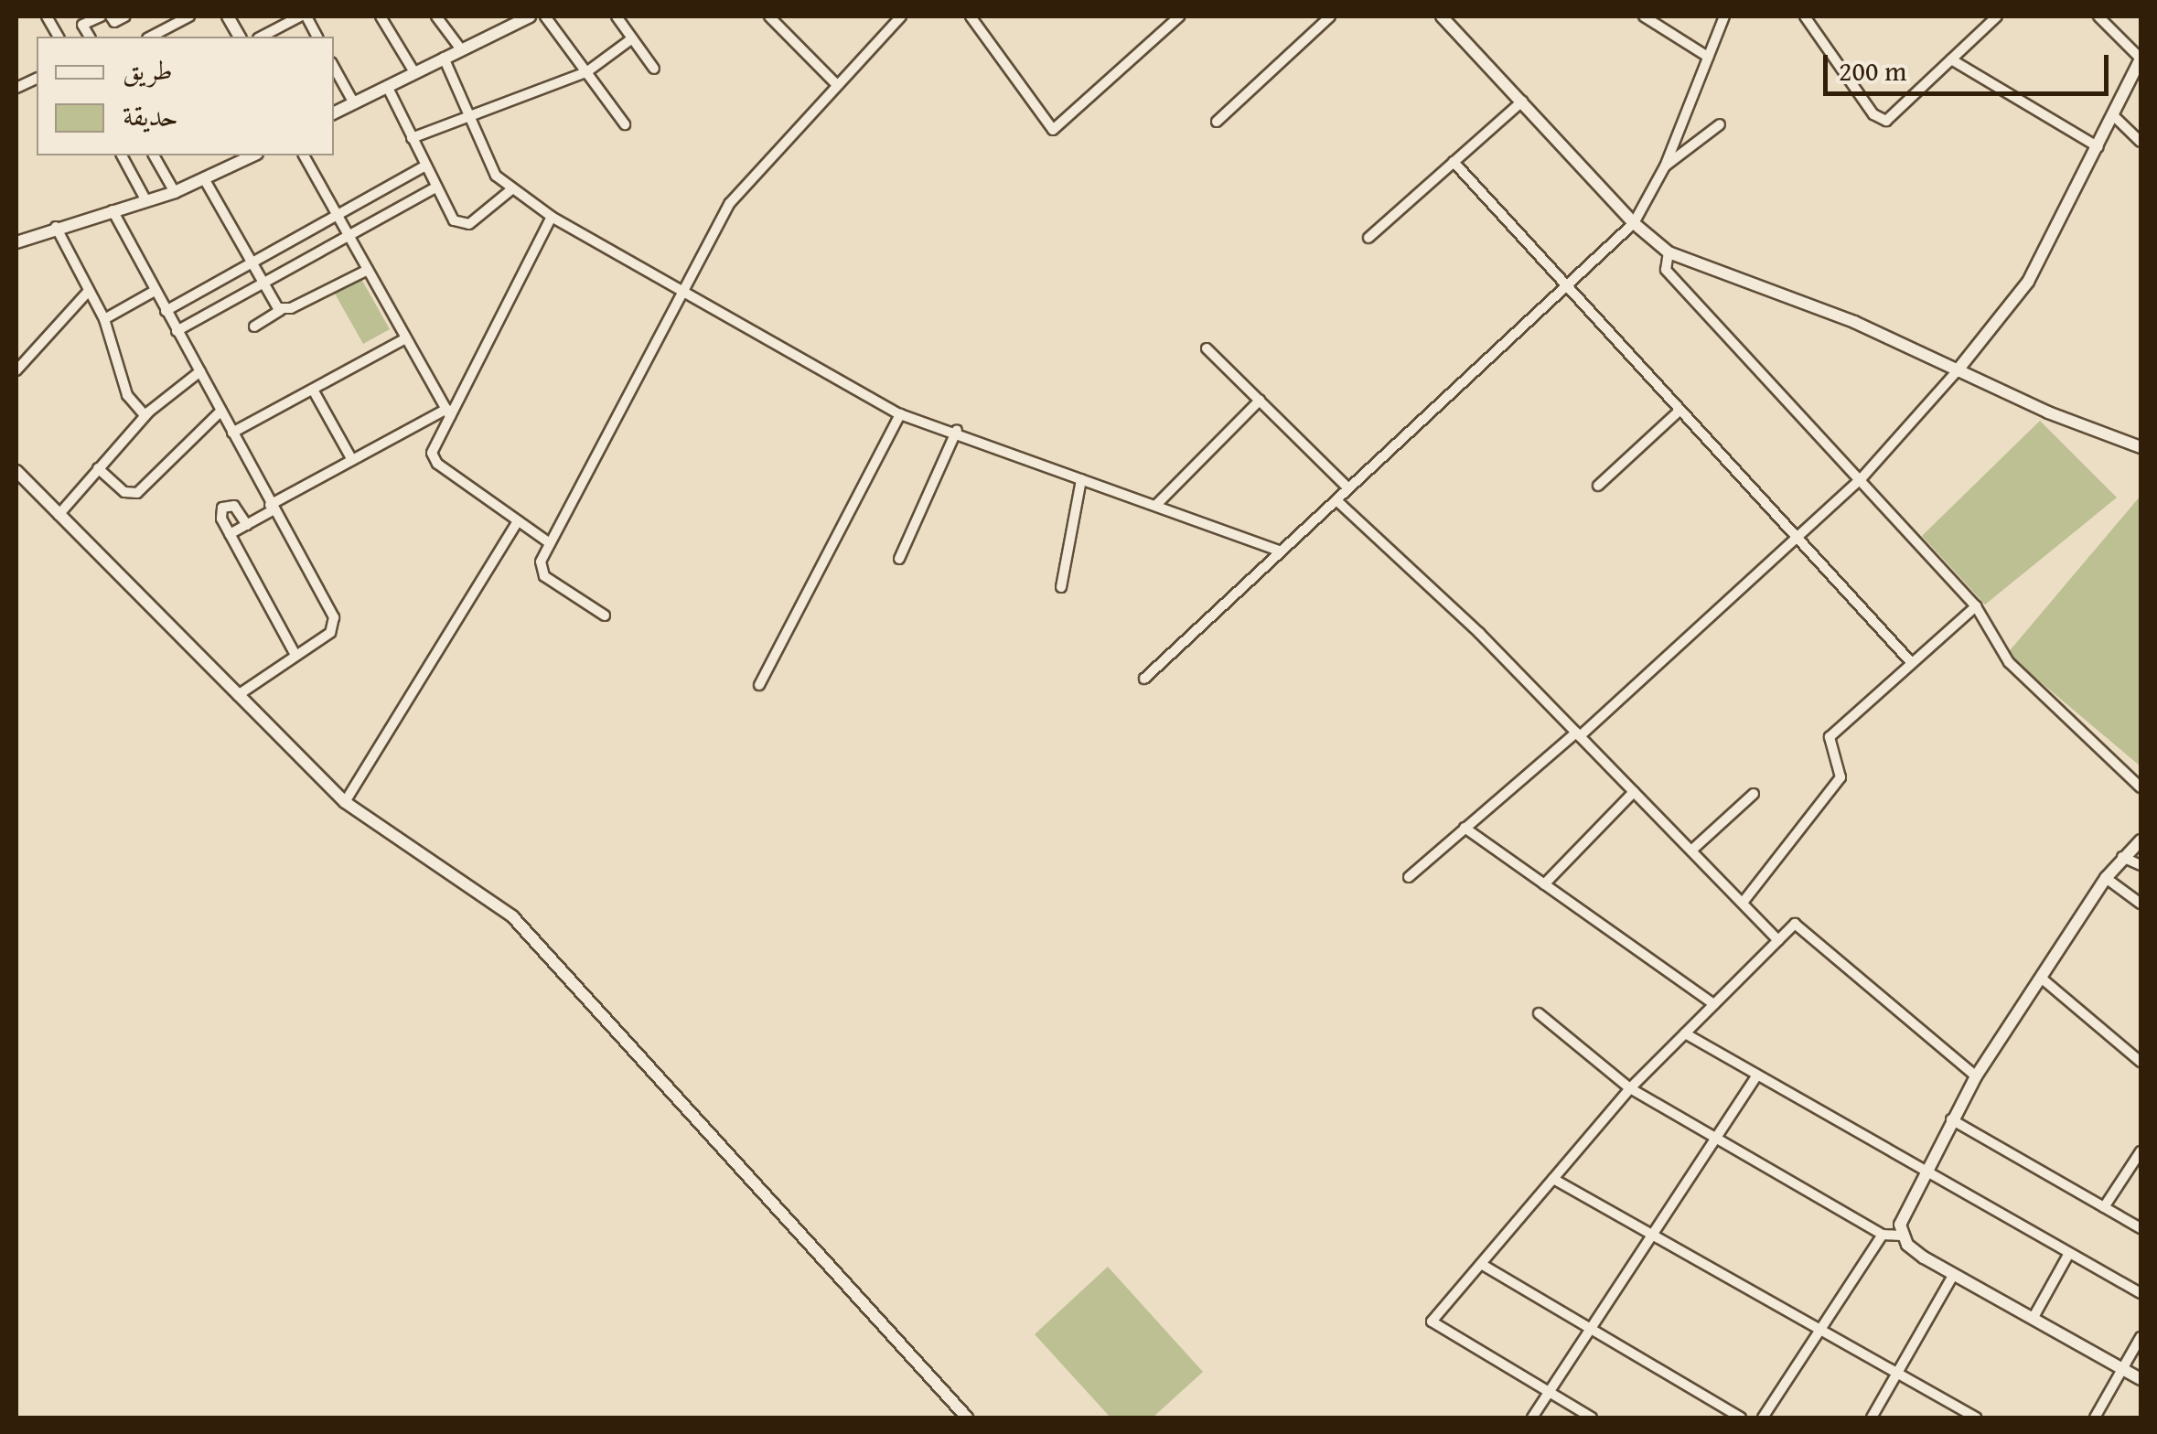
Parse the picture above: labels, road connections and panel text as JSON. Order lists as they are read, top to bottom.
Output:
{
  "legend": ["طريق", "حديقة"],
  "scale_bar": "200 m"
}
